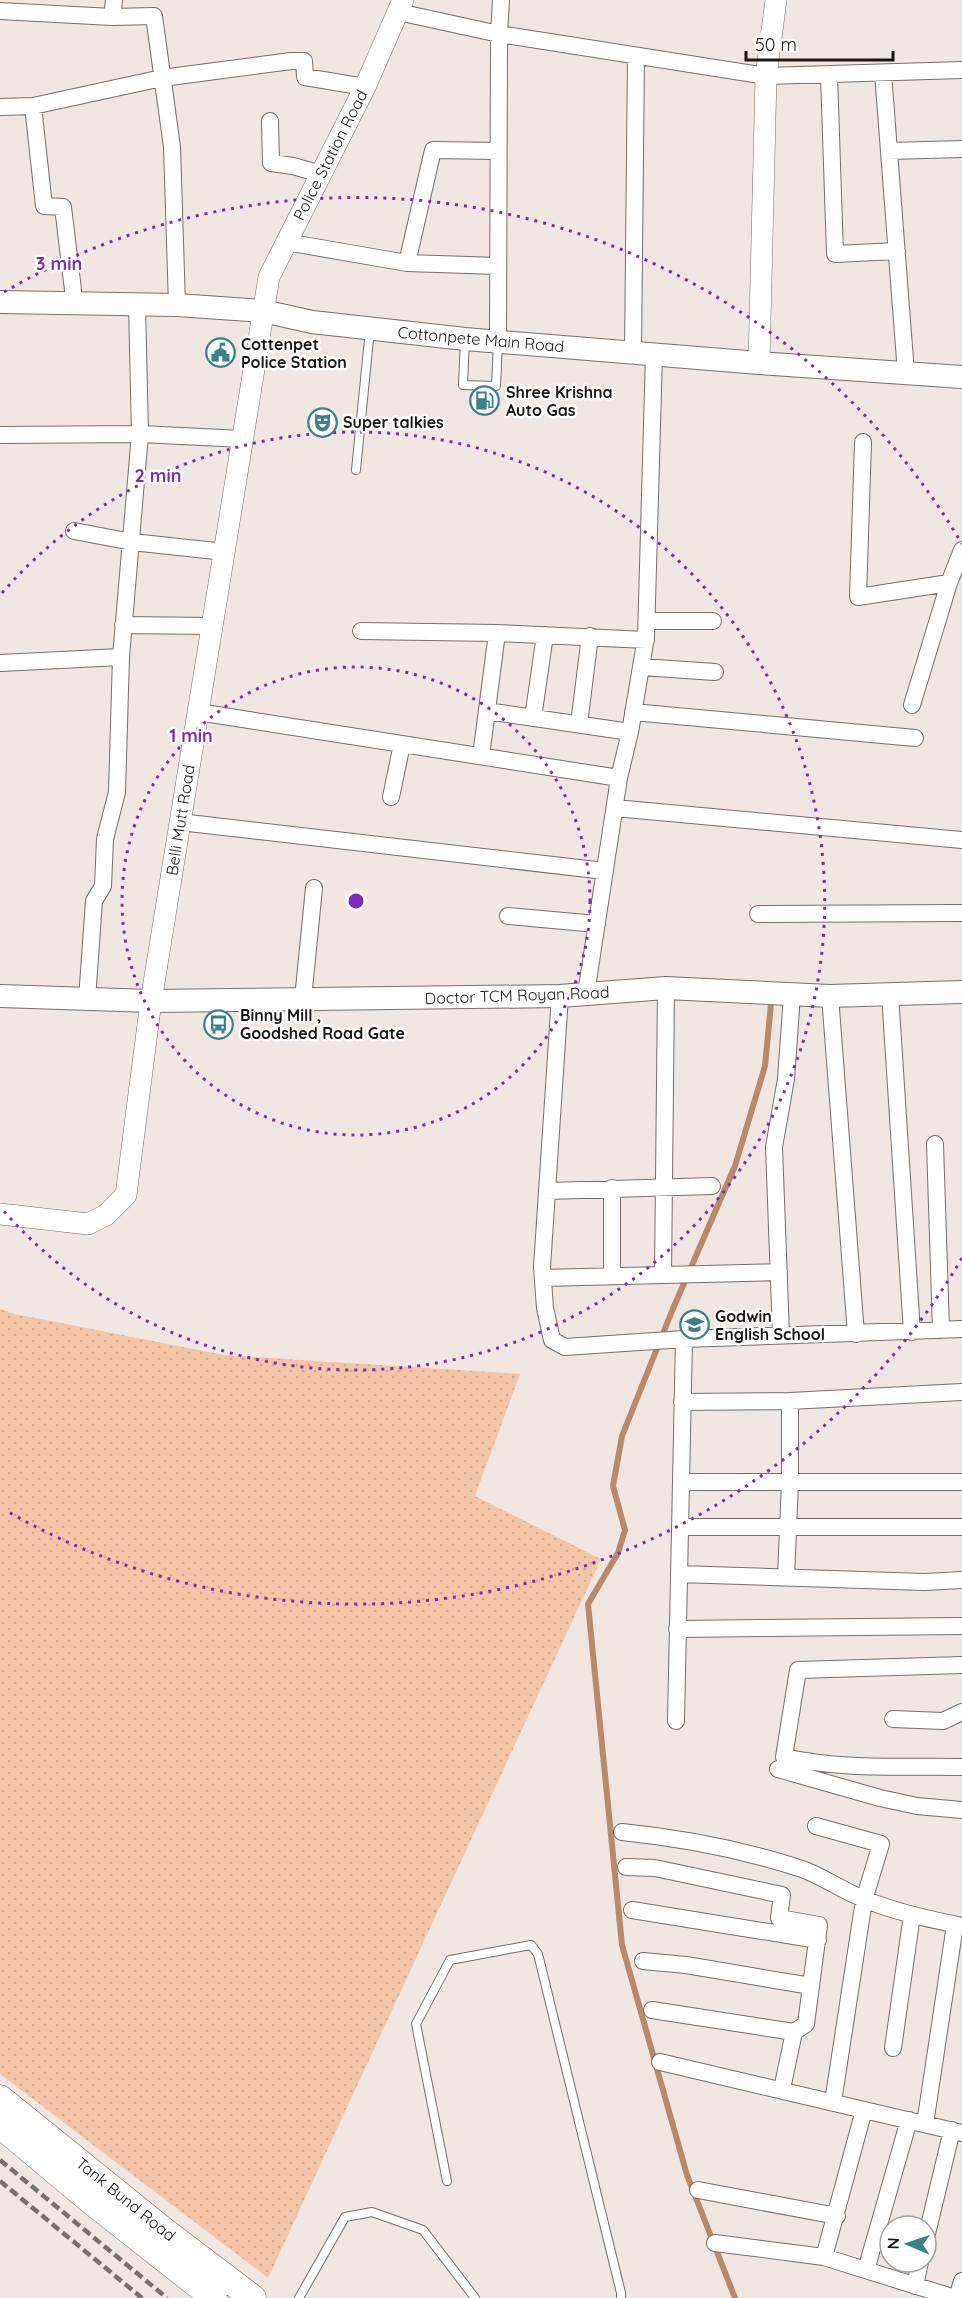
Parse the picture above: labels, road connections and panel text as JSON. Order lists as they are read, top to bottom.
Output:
{
  "streets": {
    "main road": ["Cottonpete Main Road", "Doctor TCM Royan Road", "Tank Bund Road"],
    "street": ["Police Station Road", "Belli Mutt Road"]
  },
  "crossings": [
    ["Police Station Road", "Cottonpete Main Road"],
    ["Police Station Road", "Belli Mutt Road"],
    ["Cottonpete Main Road", "Belli Mutt Road"],
    ["Belli Mutt Road", "Doctor TCM Royan Road"]
  ],
  "places": {
    "public building": ["Cottenpet Police Station"],
    "fuel station": ["Shree Krishna Auto Gas"],
    "theatre": ["Super talkies"],
    "bus stop": ["Binny Mill , Goodshed Road Gate"],
    "school or university": ["Godwin English School"]
  },
  "scale_bar": "50 m",
  "north": "left",
  "rings": ["3 min", "2 min", "1 min"]
}
